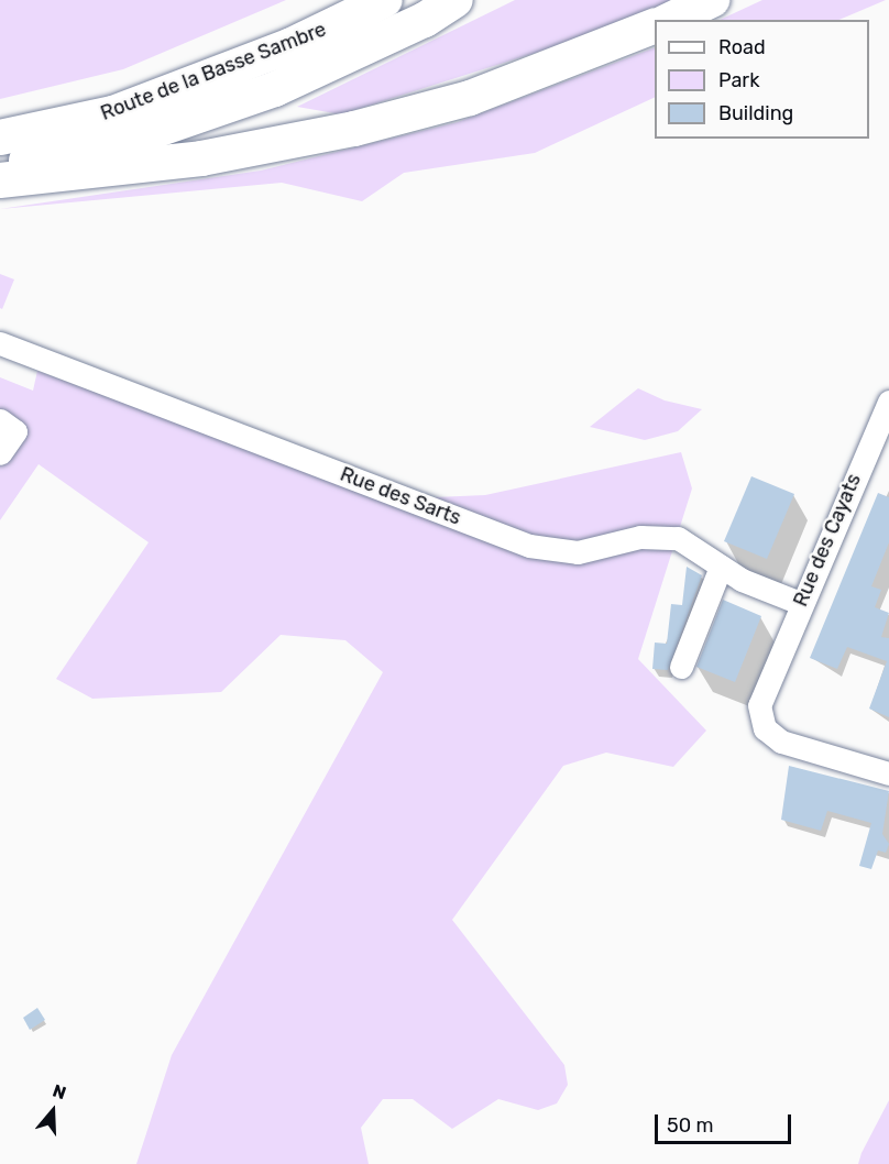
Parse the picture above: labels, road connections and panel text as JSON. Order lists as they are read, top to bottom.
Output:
{
  "streets": {
    "highway": ["Route de la Basse Sambre"],
    "street": ["Rue des Sarts", "Rue des Cayats"]
  },
  "crossings": [
    ["Rue des Sarts", "Rue des Cayats"]
  ],
  "legend": ["Road", "Park", "Building"],
  "scale_bar": "50 m",
  "north": "top"
}
